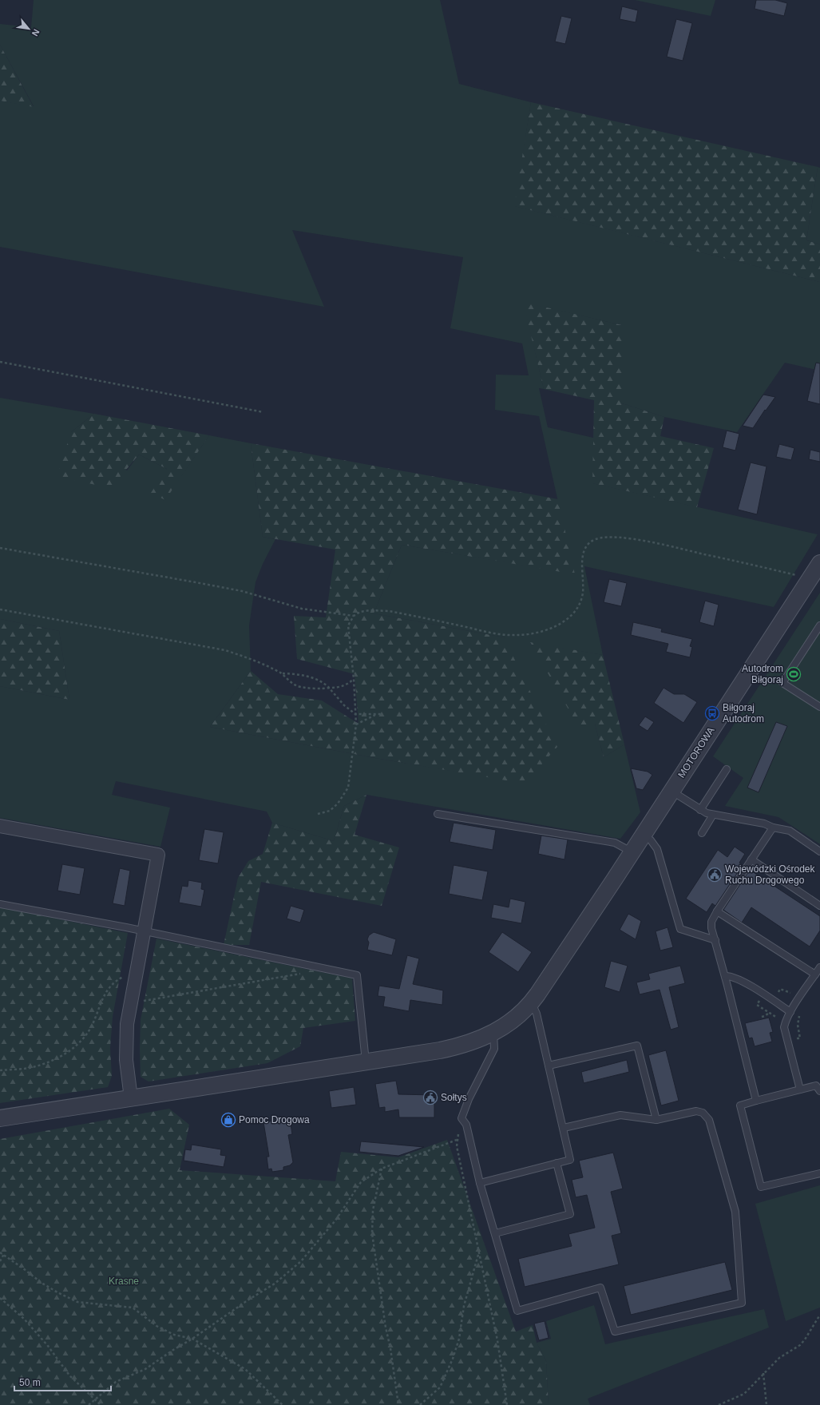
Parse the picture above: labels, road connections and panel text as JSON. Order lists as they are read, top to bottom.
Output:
{
  "streets": {
    "street": ["MOTOROWA"]
  },
  "parks": ["Krasne"],
  "places": {
    "sports": ["Autodrom Biłgoraj"],
    "bus stop": ["Biłgoraj Autodrom"],
    "public building": ["Wojewódzki Ośrodek Ruchu Drogowego", "Sołtys"],
    "shop": ["Pomoc Drogowa"]
  },
  "scale_bar": "50 m",
  "north": "bottom right"
}
